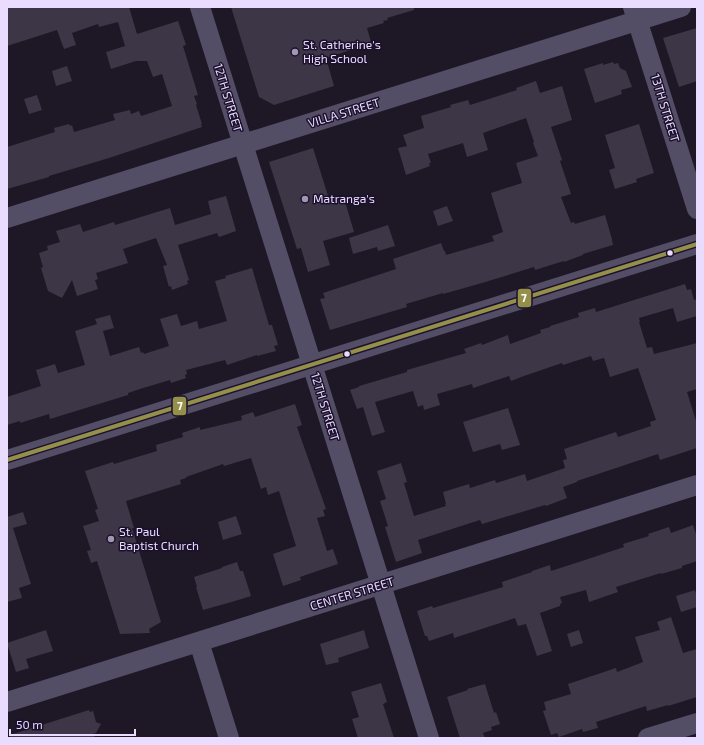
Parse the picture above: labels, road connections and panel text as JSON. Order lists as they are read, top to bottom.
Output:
{
  "streets": {
    "street": [
      "12TH STREET",
      "13TH STREET",
      "VILLA STREET",
      "CENTER STREET"
    ]
  },
  "crossings": [
    ["12TH STREET", "VILLA STREET"],
    ["12TH STREET", "CENTER STREET"],
    ["13TH STREET", "VILLA STREET"]
  ],
  "places": ["St. Catherine's High School", "Matranga's", "St. Paul Baptist Church"],
  "lines": ["transit line 7"],
  "scale_bar": "50 m"
}
